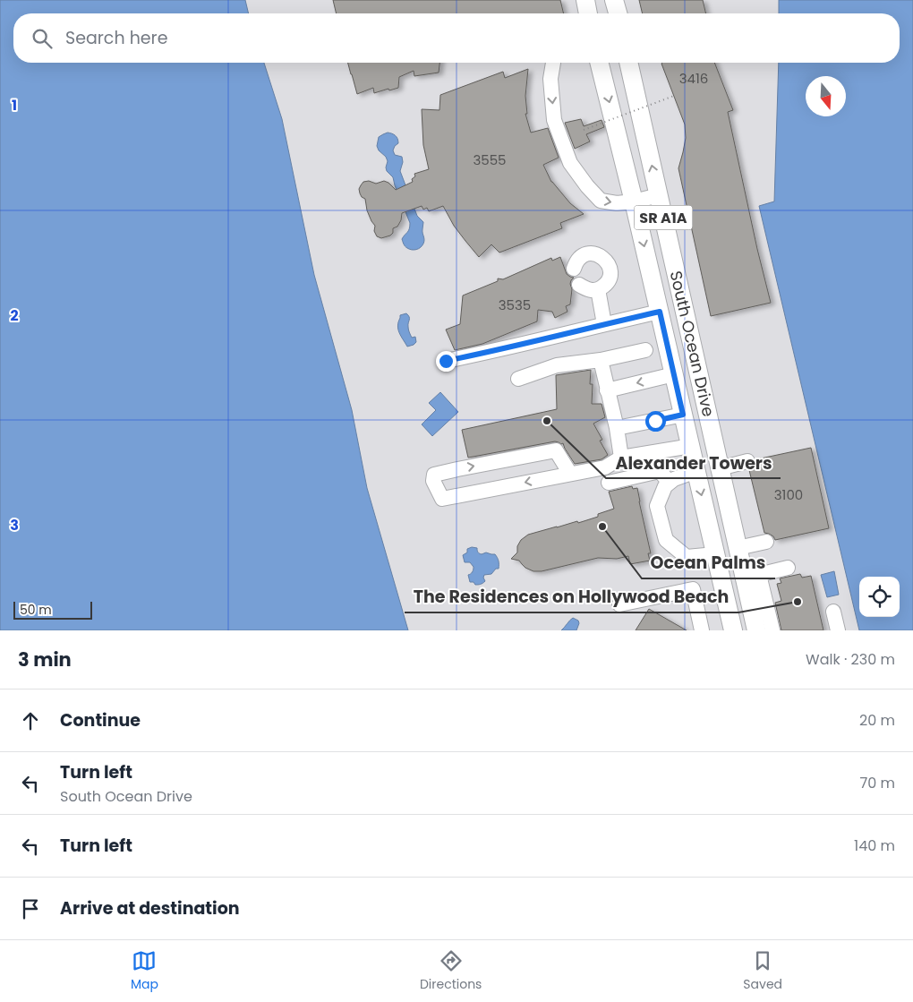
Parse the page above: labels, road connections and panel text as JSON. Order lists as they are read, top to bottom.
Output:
{
  "streets": {
    "main road": ["SR A1A", "South Ocean Drive"]
  },
  "places": ["Alexander Towers", "Ocean Palms", "The Residences on Hollywood Beach"],
  "house_numbers": [
    "3416",
    "3555",
    "3535",
    "3100"
  ],
  "scale_bar": "50 m",
  "north": "bottom",
  "page": {
    "search": "Search here",
    "scale": "50 m",
    "heading": ["3 min", "Walk · 230 m"],
    "list": [
      ["Continue", "20 m"],
      ["Turn left", "South Ocean Drive", "70 m"],
      ["Turn left", "140 m"],
      "Arrive at destination"
    ],
    "nav": ["Map", "Directions", "Saved"]
  },
  "grid": {
    "rows": ["1", "2", "3"]
  }
}
